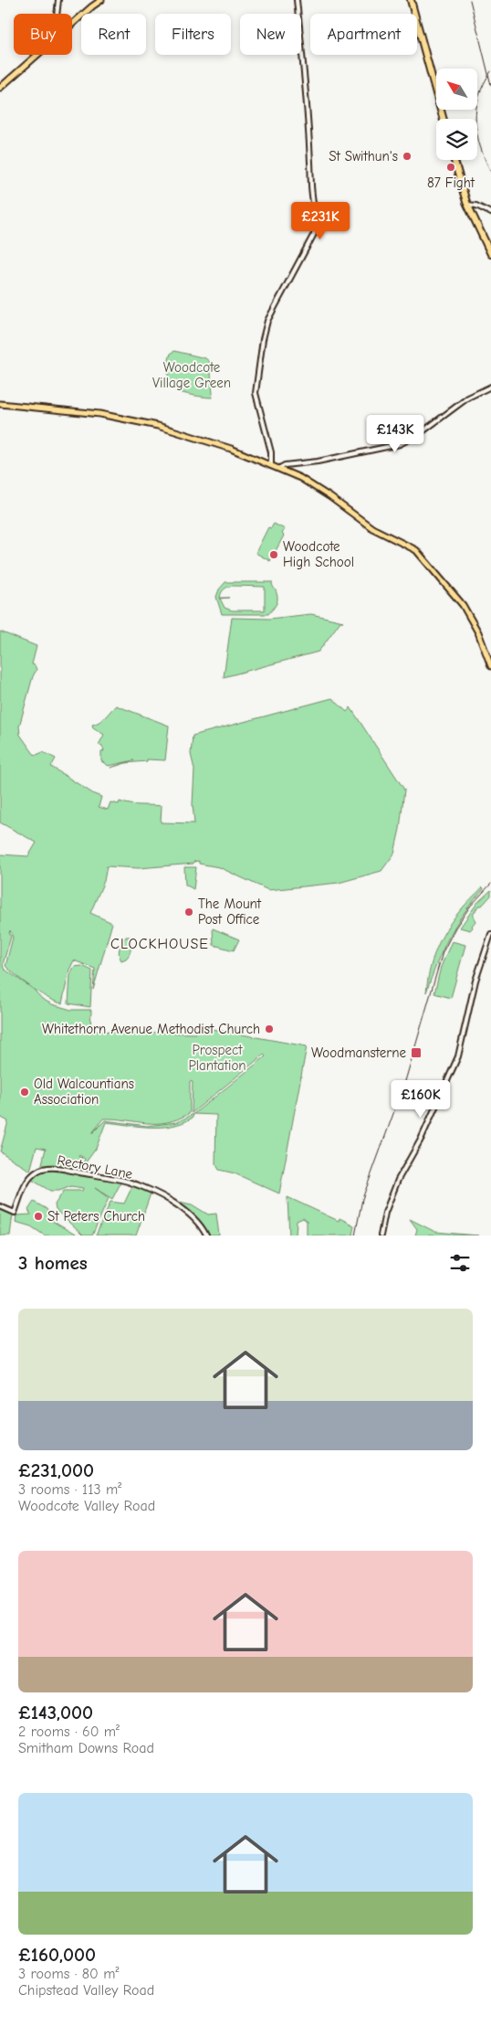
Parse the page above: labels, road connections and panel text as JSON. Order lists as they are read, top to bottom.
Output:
{
  "streets": {
    "main road": ["Rectory Lane"]
  },
  "districts": ["CLOCKHOUSE"],
  "parks": ["Woodcote Village Green", "Prospect Plantation"],
  "places": {
    "other": [
      "St Swithun's",
      "87 Fight",
      "Woodcote High School",
      "The Mount Post Office",
      "Whitethorn Avenue Methodist Church",
      "Old Walcountians Association",
      "St Peters Church"
    ],
    "transit": ["Woodmansterne"]
  },
  "north": "top left",
  "page": {
    "chip": [
      "Buy",
      "Rent",
      "Filters",
      "New",
      "Apartment"
    ],
    "price": ["£231K", "£143K", "£160K"],
    "heading": "3 homes",
    "list": [
      {
        "name": "£231,000",
        "note": "3 rooms · 113 m² · Woodcote Valley Road"
      },
      {
        "name": "£143,000",
        "note": "2 rooms · 60 m² · Smitham Downs Road"
      },
      {
        "name": "£160,000",
        "note": "3 rooms · 80 m² · Chipstead Valley Road"
      }
    ]
  }
}
